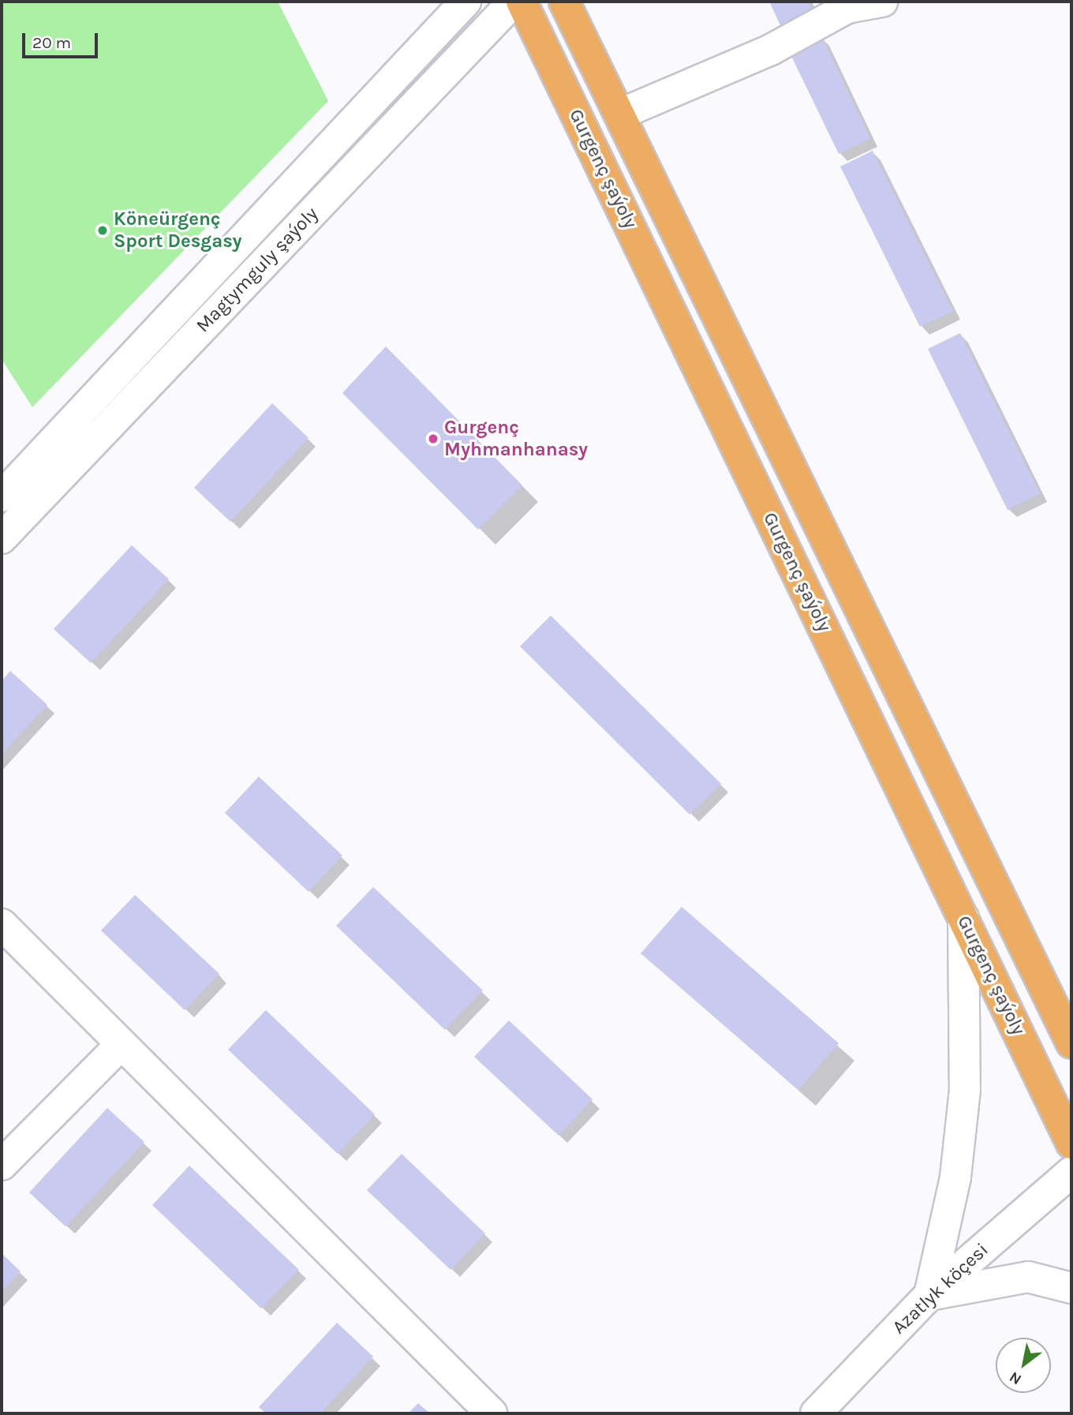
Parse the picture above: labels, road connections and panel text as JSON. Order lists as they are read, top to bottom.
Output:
{
  "streets": {
    "highway": ["Gurgenç şaýoly"],
    "street": ["Magtymguly şaýoly", "Azatlyk köçesi"]
  },
  "places": ["Köneürgenç Sport Desgasy", "Gurgenç Myhmanhanasy"],
  "scale_bar": "20 m",
  "north": "bottom left"
}
